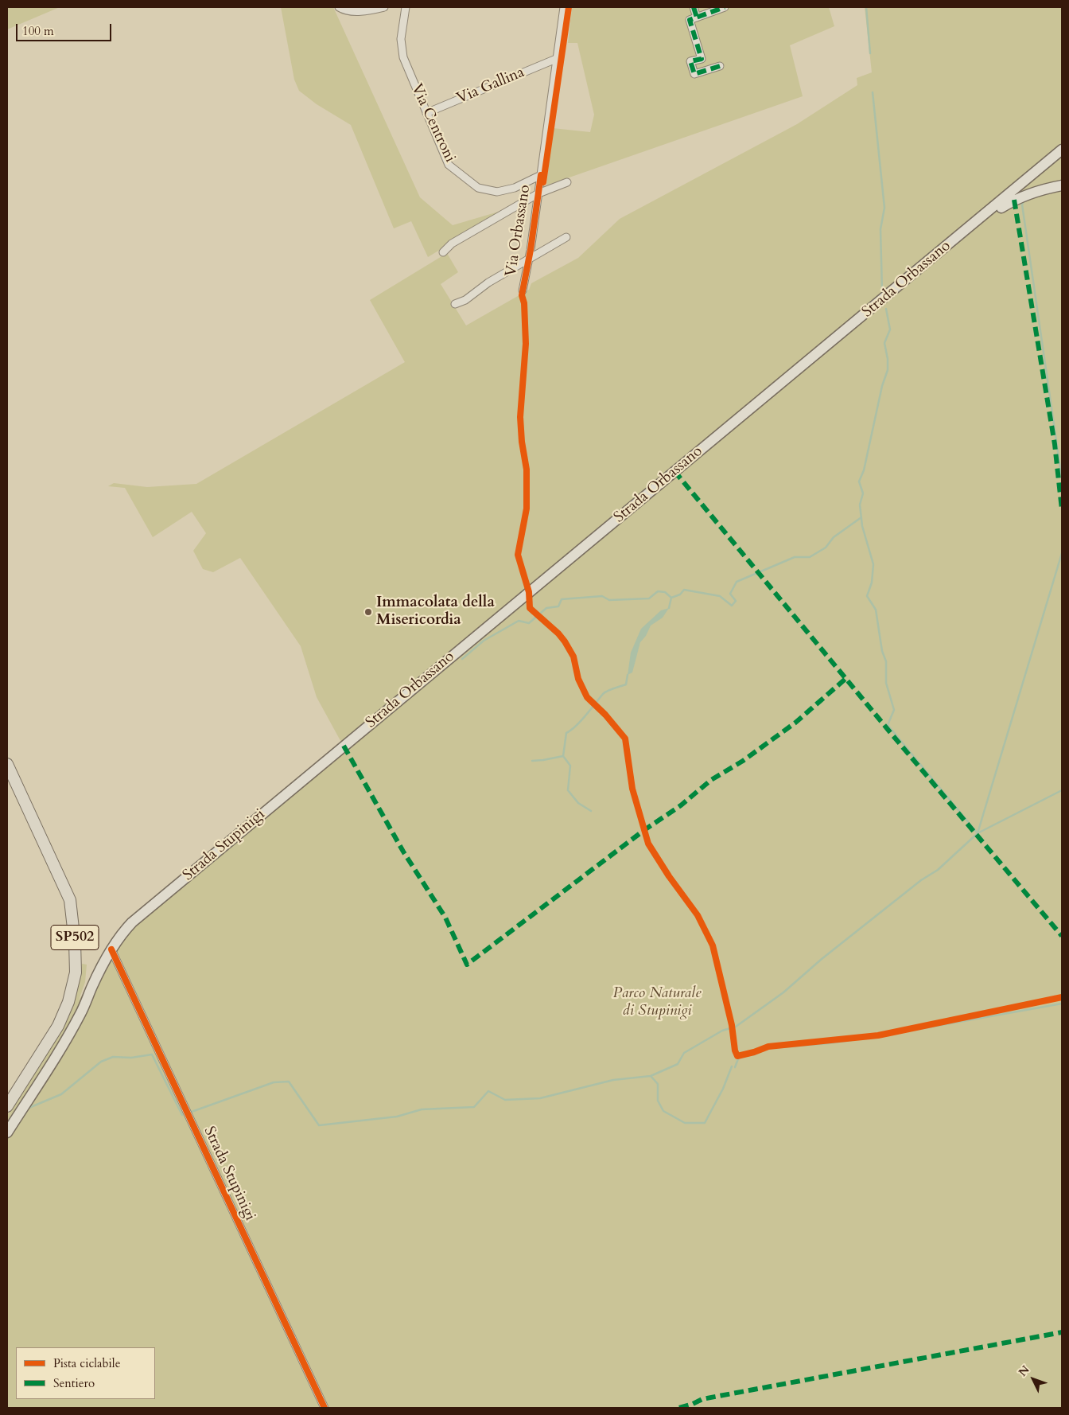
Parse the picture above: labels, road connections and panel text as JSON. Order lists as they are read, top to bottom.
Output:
{
  "streets": {
    "main road": ["Strada Orbassano", "Strada Stupinigi", "SP502"],
    "street": ["Via Gallina", "Via Centroni", "Via Orbassano"]
  },
  "crossings": [
    ["Via Gallina", "Via Centroni"],
    ["Via Gallina", "Via Orbassano"],
    ["Via Centroni", "Via Orbassano"],
    ["Strada Orbassano", "Strada Stupinigi"]
  ],
  "parks": ["Parco Naturale di Stupinigi"],
  "places": ["Immacolata della Misericordia"],
  "legend": ["Pista ciclabile", "Sentiero"],
  "scale_bar": "100 m",
  "north": "top left"
}
